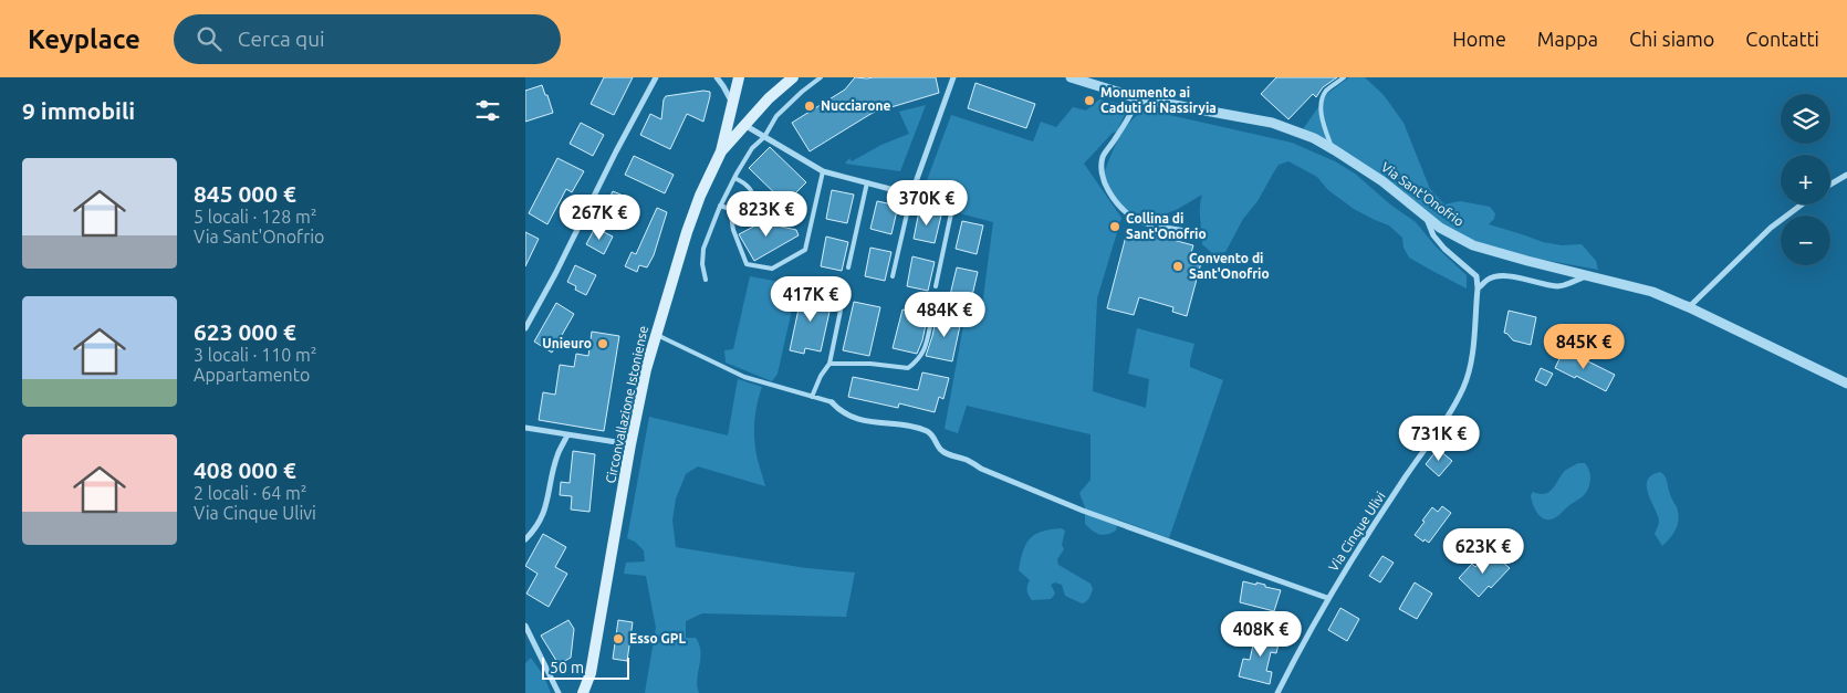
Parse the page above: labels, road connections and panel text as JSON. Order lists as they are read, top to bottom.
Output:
{
  "streets": {
    "main road": ["Circonvallazione Istoniense"],
    "street": ["Via Sant'Onofrio", "Via Cinque Ulivi"]
  },
  "places": [
    "Monumento ai Caduti di Nassiryia",
    "Nucciarone",
    "Collina di Sant'Onofrio",
    "Convento di Sant'Onofrio",
    "Unieuro",
    "Esso GPL"
  ],
  "scale_bar": "50 m",
  "page": {
    "header": "Keyplace",
    "search": "Cerca qui",
    "nav": [
      "Home",
      "Mappa",
      "Chi siamo",
      "Contatti"
    ],
    "heading": "9 immobili",
    "map_buttons": ["+", "−"],
    "list": [
      {
        "name": "845 000 €",
        "note": "5 locali · 128 m² · Via Sant'Onofrio"
      },
      {
        "name": "623 000 €",
        "note": "3 locali · 110 m² · Appartamento"
      },
      {
        "name": "408 000 €",
        "note": "2 locali · 64 m² · Via Cinque Ulivi"
      }
    ],
    "price": [
      "370K €",
      "823K €",
      "267K €",
      "417K €",
      "484K €",
      "845K €",
      "731K €",
      "623K €",
      "408K €"
    ],
    "scale": "50 m"
  }
}
